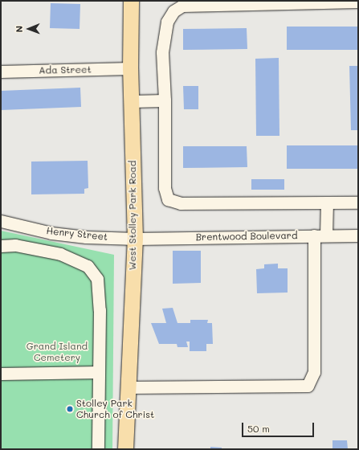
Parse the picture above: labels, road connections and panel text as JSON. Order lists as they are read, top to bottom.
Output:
{
  "streets": {
    "main road": ["West Stolley Park Road"],
    "street": ["Ada Street", "Henry Street", "Brentwood Boulevard"]
  },
  "crossings": [
    ["Ada Street", "West Stolley Park Road"],
    ["West Stolley Park Road", "Henry Street"],
    ["West Stolley Park Road", "Brentwood Boulevard"],
    ["Henry Street", "Brentwood Boulevard"]
  ],
  "parks": ["Grand Island Cemetery"],
  "places": ["Stolley Park Church of Christ"],
  "scale_bar": "50 m",
  "north": "left"
}
